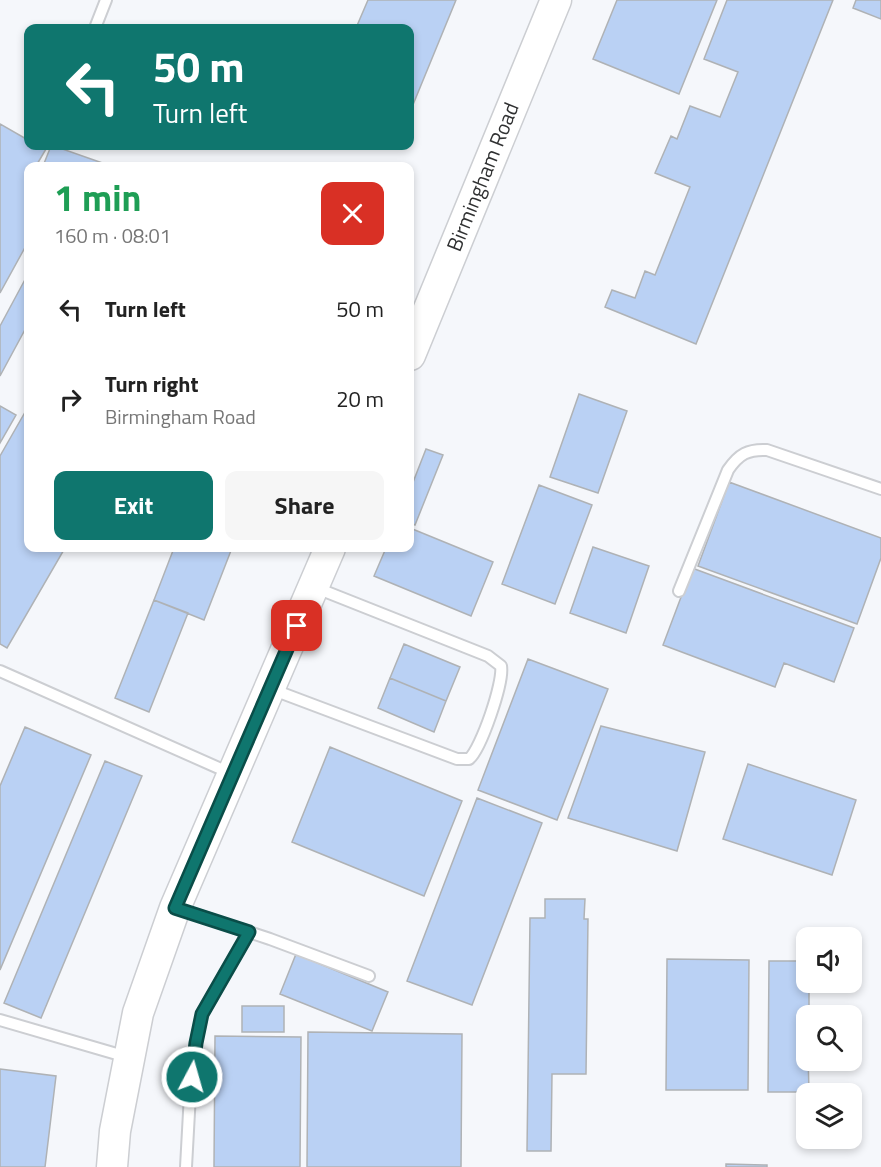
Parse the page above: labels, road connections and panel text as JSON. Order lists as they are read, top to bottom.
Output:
{
  "streets": {
    "street": ["Birmingham Road"]
  },
  "page": {
    "turn": ["50 m", "Turn left"],
    "heading": ["1 min", "160 m · 08:01"],
    "list": [
      {
        "name": "Turn left",
        "value": "50 m"
      },
      {
        "name": "Turn right",
        "note": "Birmingham Road",
        "value": "20 m"
      }
    ],
    "buttons": ["Exit", "Share"]
  }
}
